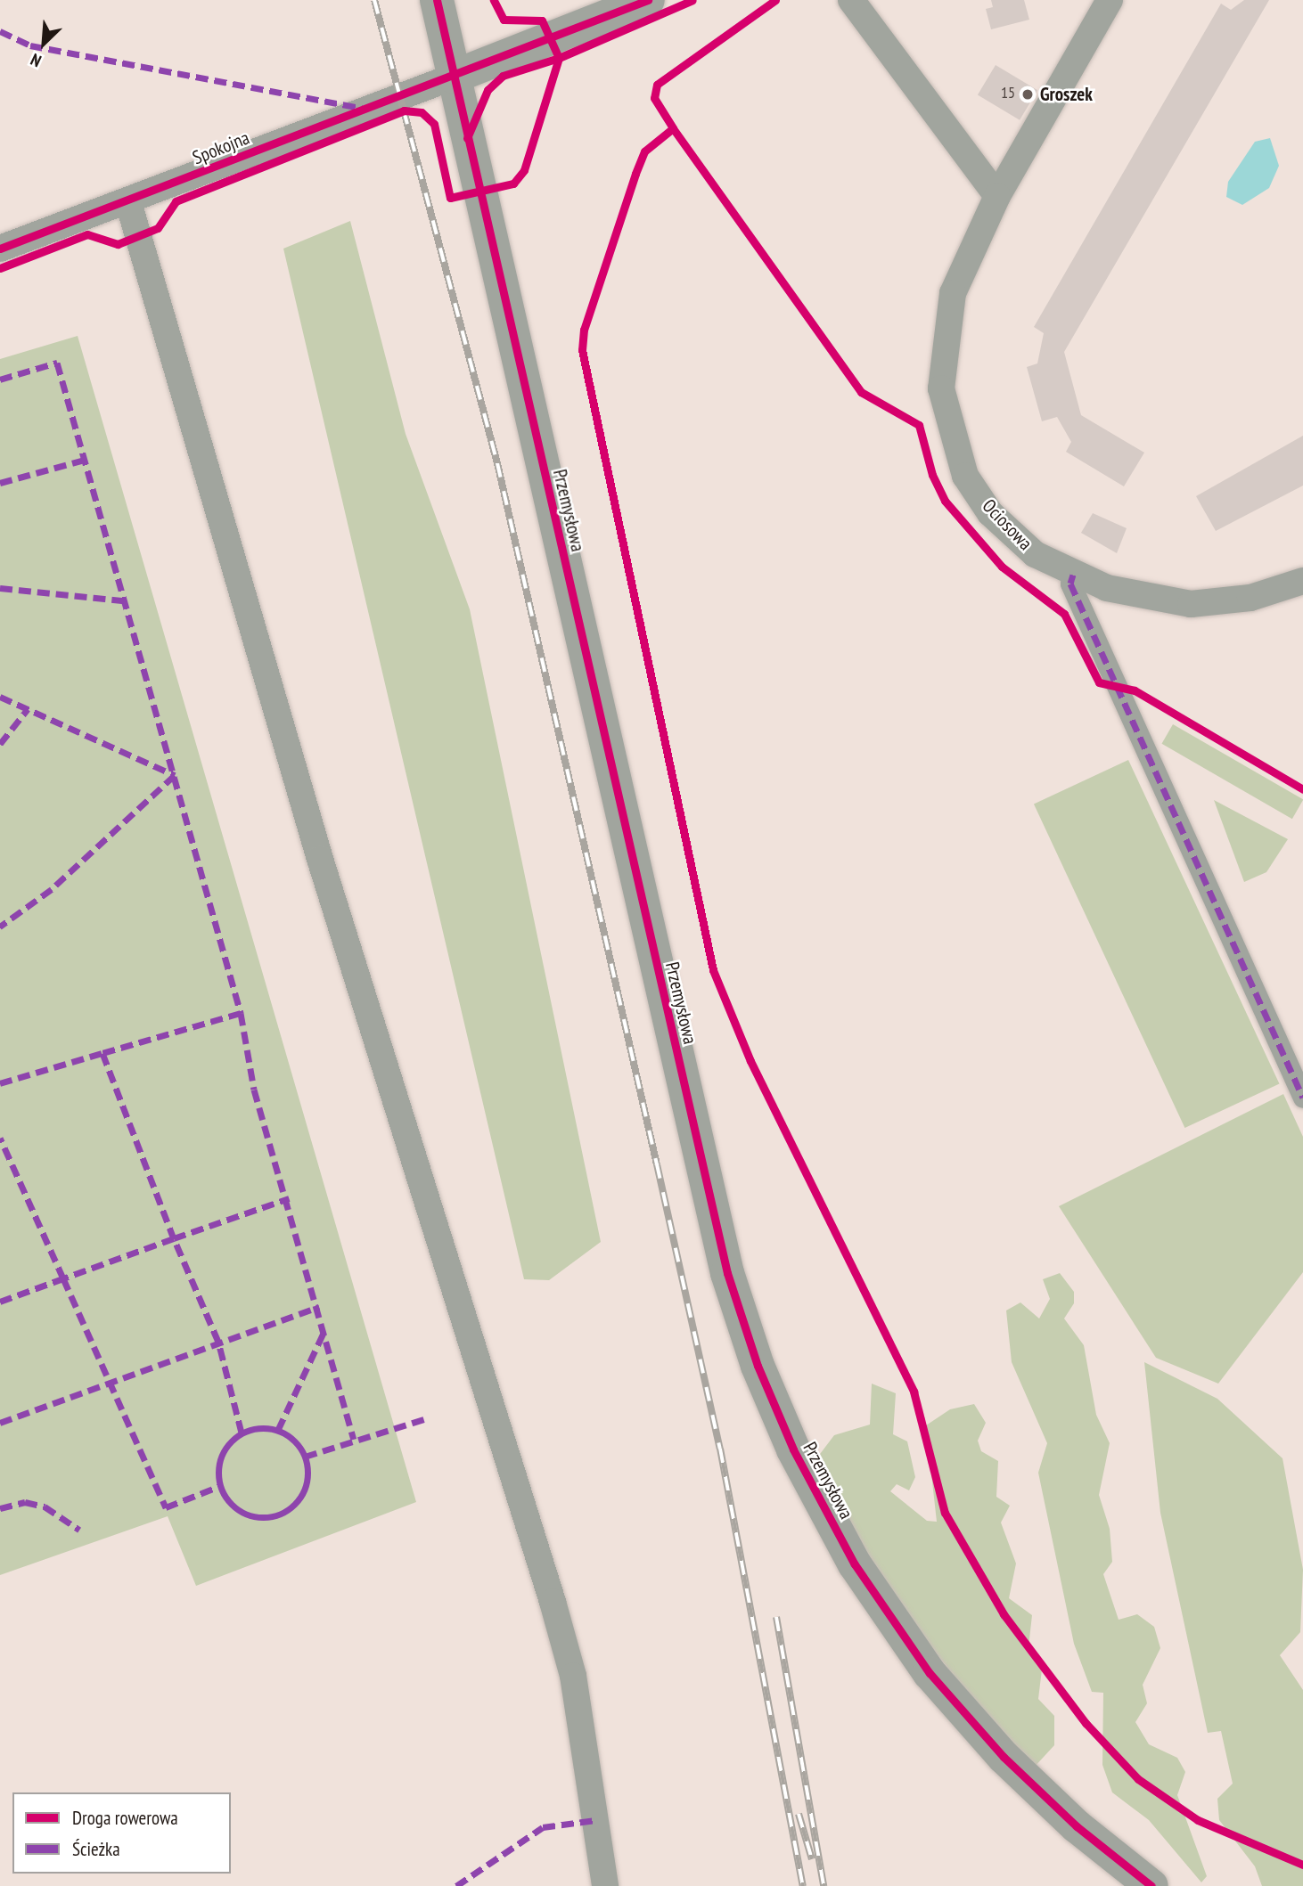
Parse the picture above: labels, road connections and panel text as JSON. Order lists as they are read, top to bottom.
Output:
{
  "streets": {
    "street": ["Spokojna", "Przemysłowa", "Ociosowa"]
  },
  "crossings": [
    ["Spokojna", "Przemysłowa"]
  ],
  "places": ["Groszek"],
  "house_numbers": ["15"],
  "legend": ["Droga rowerowa", "Ścieżka"],
  "north": "bottom left"
}
